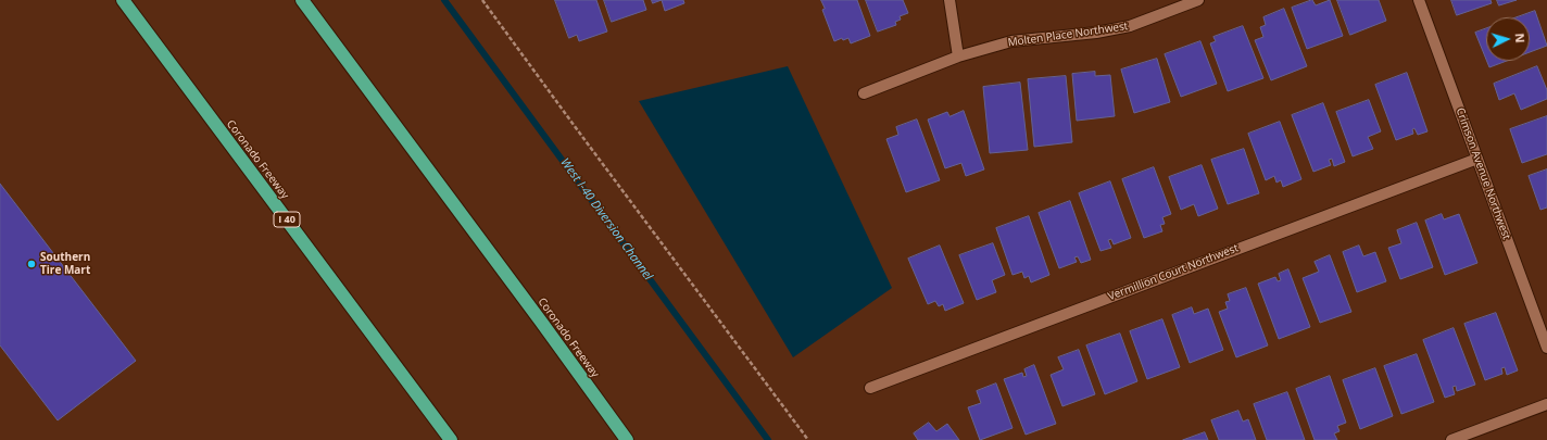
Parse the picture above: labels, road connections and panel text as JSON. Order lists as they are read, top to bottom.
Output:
{
  "streets": {
    "highway": ["Coronado Freeway", "I 40"],
    "street": ["Molten Place Northwest", "Crimson Avenue Northwest", "Vermillion Court Northwest"]
  },
  "crossings": [
    ["Crimson Avenue Northwest", "Vermillion Court Northwest"]
  ],
  "water": ["West I-40 Diversion Channel"],
  "places": ["Southern Tire Mart"],
  "north": "right"
}
